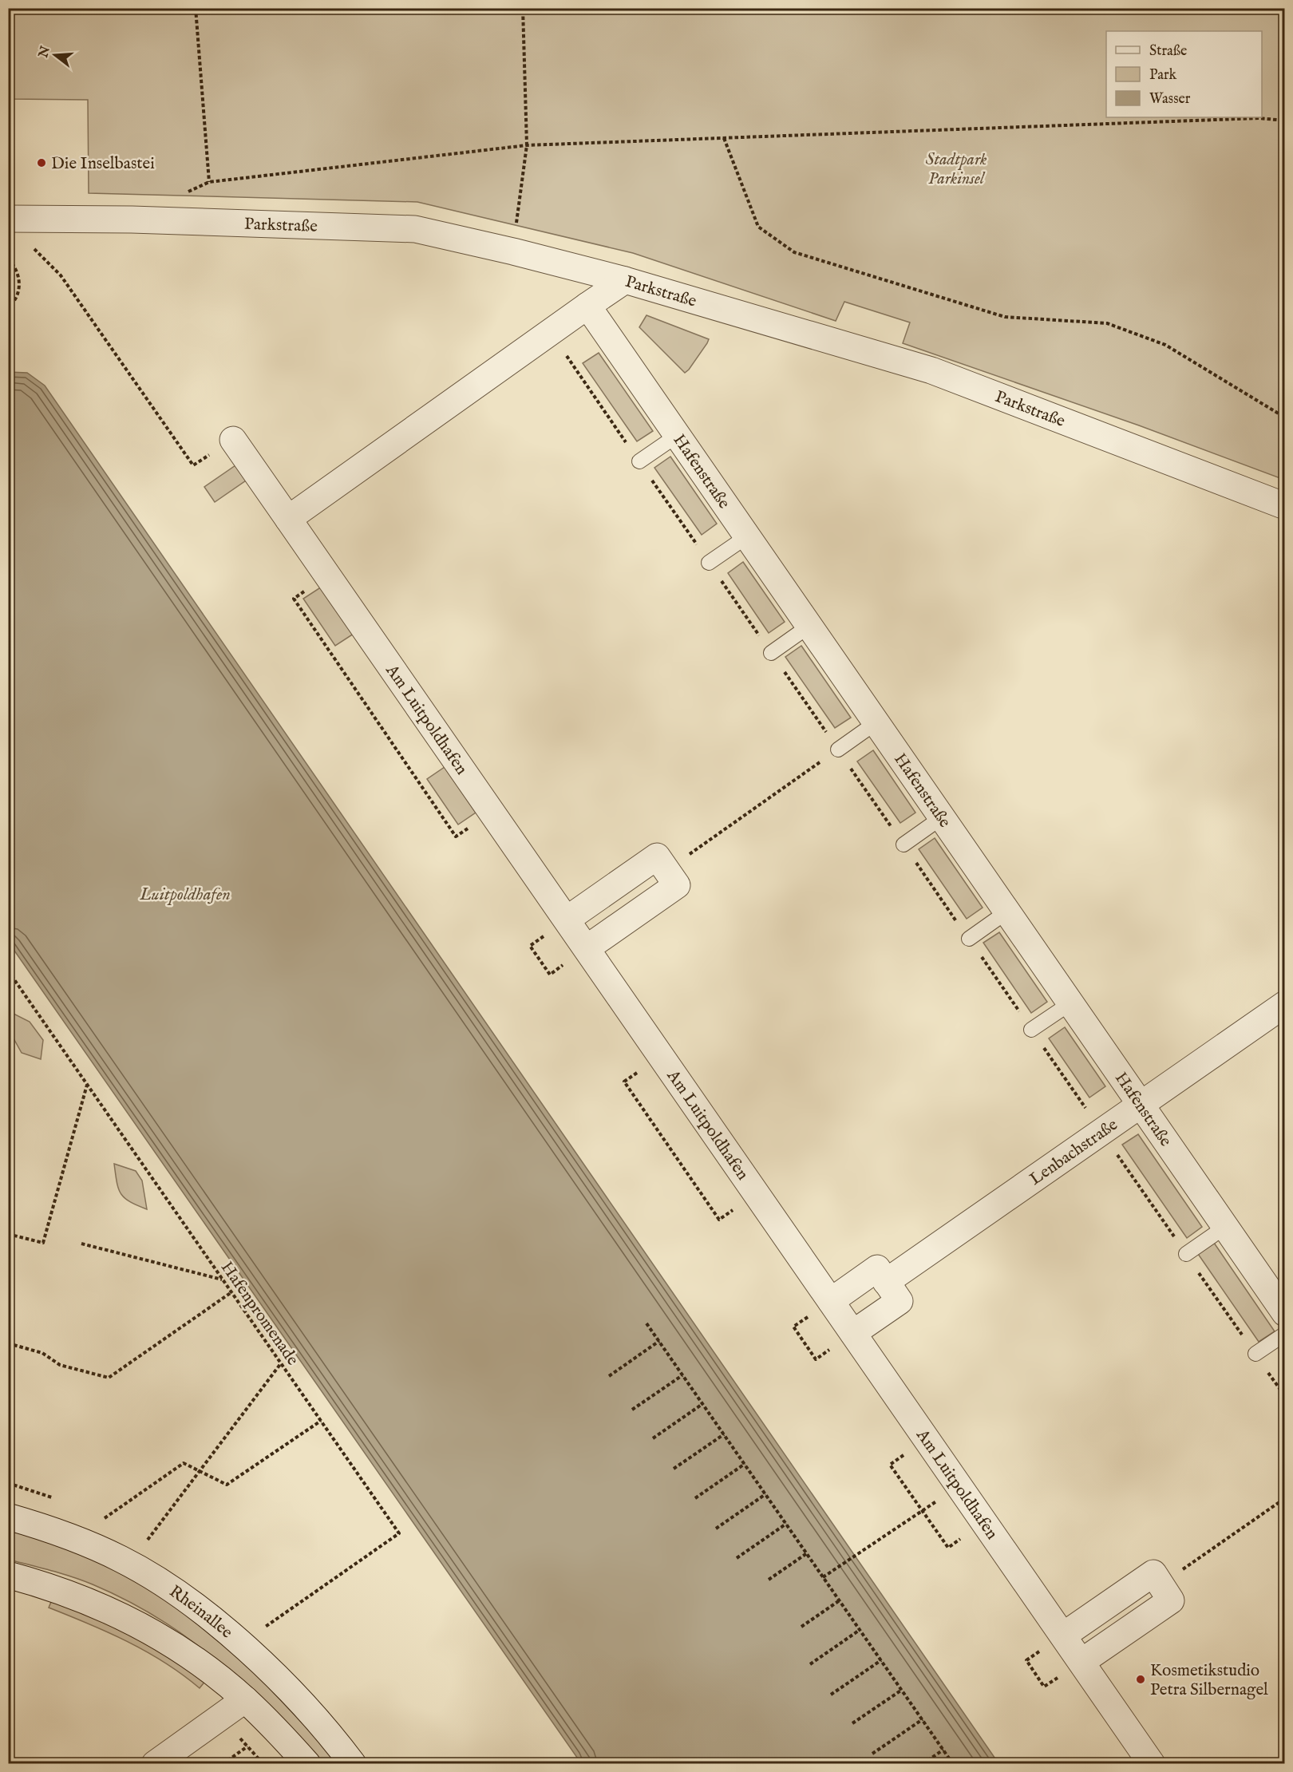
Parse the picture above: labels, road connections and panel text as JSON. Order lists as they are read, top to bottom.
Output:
{
  "streets": {
    "street": [
      "Parkstraße",
      "Hafenstraße",
      "Am Luitpoldhafen",
      "Lenbachstraße",
      "Rheinallee"
    ],
    "path": ["Hafenpromenade"]
  },
  "crossings": [
    ["Hafenstraße", "Lenbachstraße"]
  ],
  "water": ["Luitpoldhafen"],
  "parks": ["Stadtpark Parkinsel"],
  "places": ["Die Inselbastei", "Kosmetikstudio Petra Silbernagel"],
  "legend": ["Straße", "Park", "Wasser"],
  "north": "left"
}
